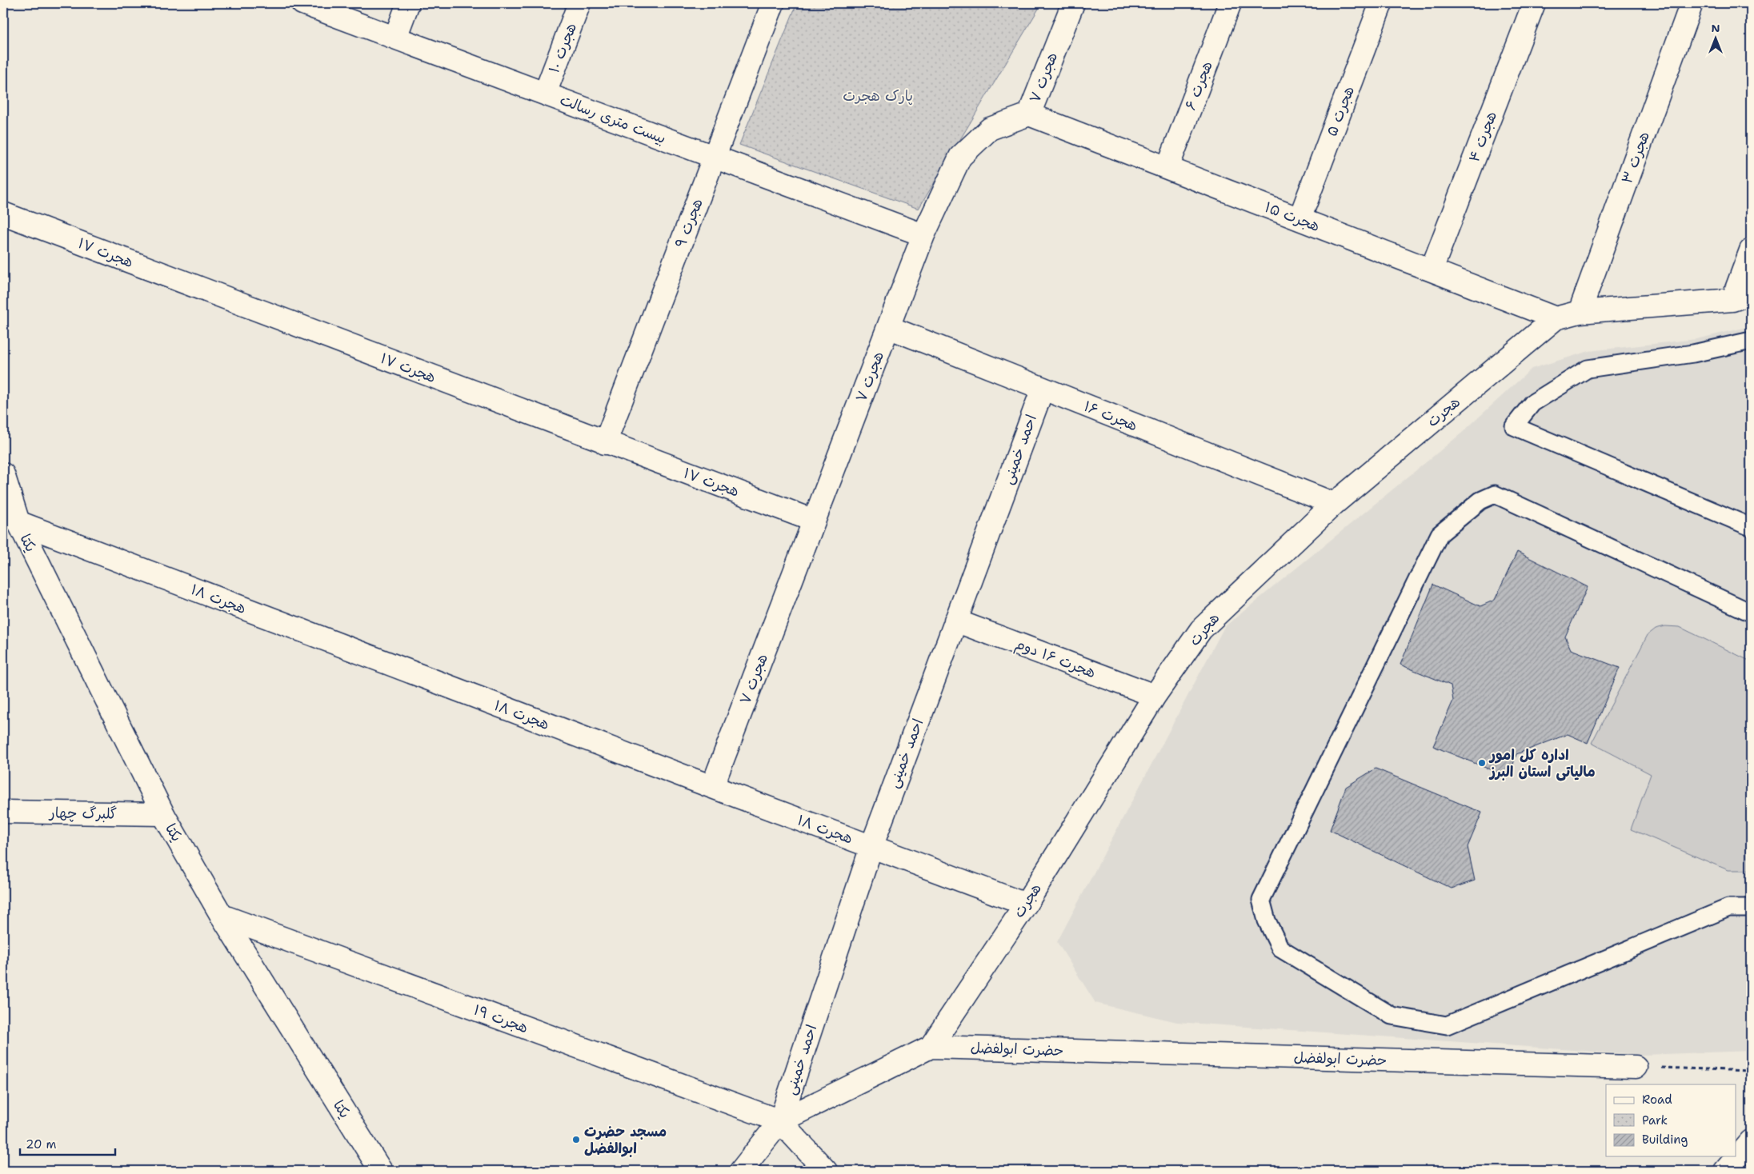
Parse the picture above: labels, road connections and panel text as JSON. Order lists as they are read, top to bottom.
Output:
{
  "streets": {
    "street": [
      "هجرت ۱۰",
      "هجرت ۷",
      "هجرت ۶",
      "هجرت ۵",
      "بیست متری رسالت",
      "هجرت ۴",
      "هجرت ۳",
      "هجرت ۱۵",
      "هجرت ۹",
      "هجرت ۱۷",
      "هجرت",
      "هجرت ۱۶",
      "احمد خمینی",
      "یکتا",
      "هجرت ۱۸",
      "هجرت ۱۶ دوم",
      "گلبرگ چهار",
      "هجرت ۱۹",
      "حضرت ابولفضل"
    ]
  },
  "crossings": [
    ["هجرت ۱۰", "بیست متری رسالت"],
    ["هجرت ۷", "بیست متری رسالت"],
    ["هجرت ۷", "هجرت ۱۵"],
    ["هجرت ۷", "هجرت ۱۷"],
    ["هجرت ۷", "هجرت ۱۶"],
    ["هجرت ۷", "هجرت ۱۸"],
    ["هجرت ۶", "هجرت ۱۵"],
    ["هجرت ۵", "هجرت ۱۵"],
    ["بیست متری رسالت", "هجرت ۹"],
    ["هجرت ۴", "هجرت ۱۵"],
    ["هجرت ۳", "هجرت"],
    ["هجرت ۱۵", "هجرت"],
    ["هجرت ۹", "هجرت ۱۷"],
    ["هجرت", "هجرت ۱۶"],
    ["هجرت", "احمد خمینی"],
    ["هجرت", "هجرت ۱۸"],
    ["هجرت", "هجرت ۱۶ دوم"],
    ["هجرت", "هجرت ۱۹"],
    ["هجرت", "حضرت ابولفضل"],
    ["هجرت ۱۶", "احمد خمینی"],
    ["احمد خمینی", "هجرت ۱۸"],
    ["احمد خمینی", "هجرت ۱۶ دوم"],
    ["احمد خمینی", "هجرت ۱۹"],
    ["یکتا", "هجرت ۱۸"],
    ["یکتا", "گلبرگ چهار"],
    ["یکتا", "هجرت ۱۹"]
  ],
  "parks": ["پارک هجرت"],
  "places": ["اداره کل امور مالیاتی استان البرز", "مسجد حضرت ابوالفضل"],
  "legend": ["Road", "Park", "Building"],
  "scale_bar": "20 m",
  "north": "top"
}
